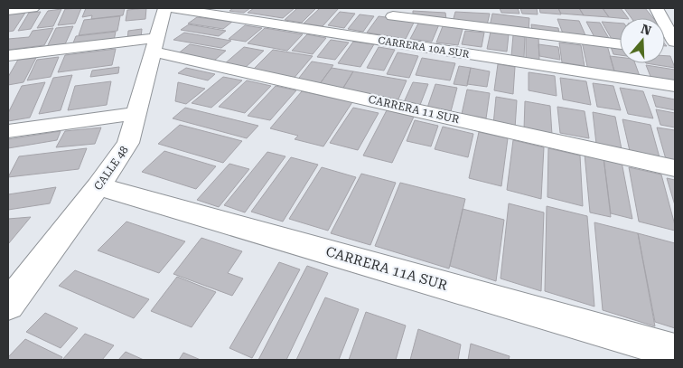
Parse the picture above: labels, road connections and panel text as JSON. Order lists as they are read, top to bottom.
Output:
{
  "streets": {
    "street": [
      "CARRERA 10A SUR",
      "CARRERA 11 SUR",
      "CALLE 48",
      "CARRERA 11A SUR"
    ]
  },
  "crossings": [
    ["CARRERA 11 SUR", "CALLE 48"],
    ["CALLE 48", "CARRERA 11A SUR"]
  ],
  "north": "top"
}
